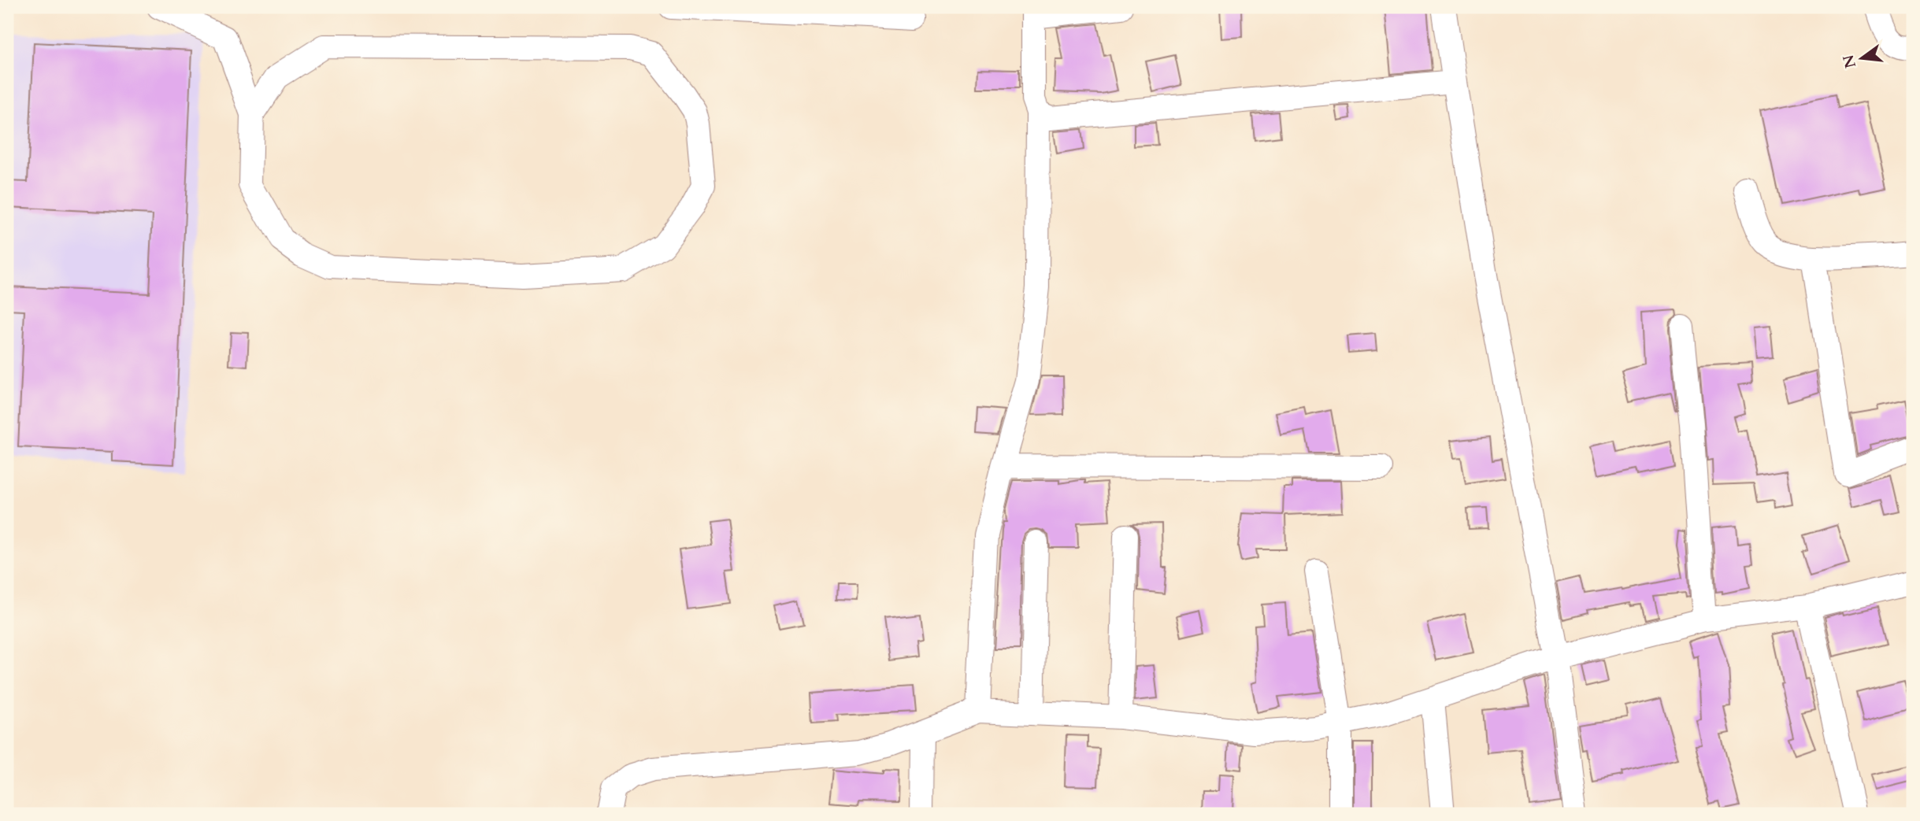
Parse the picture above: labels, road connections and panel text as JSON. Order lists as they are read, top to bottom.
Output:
{
  "north": "left"
}
